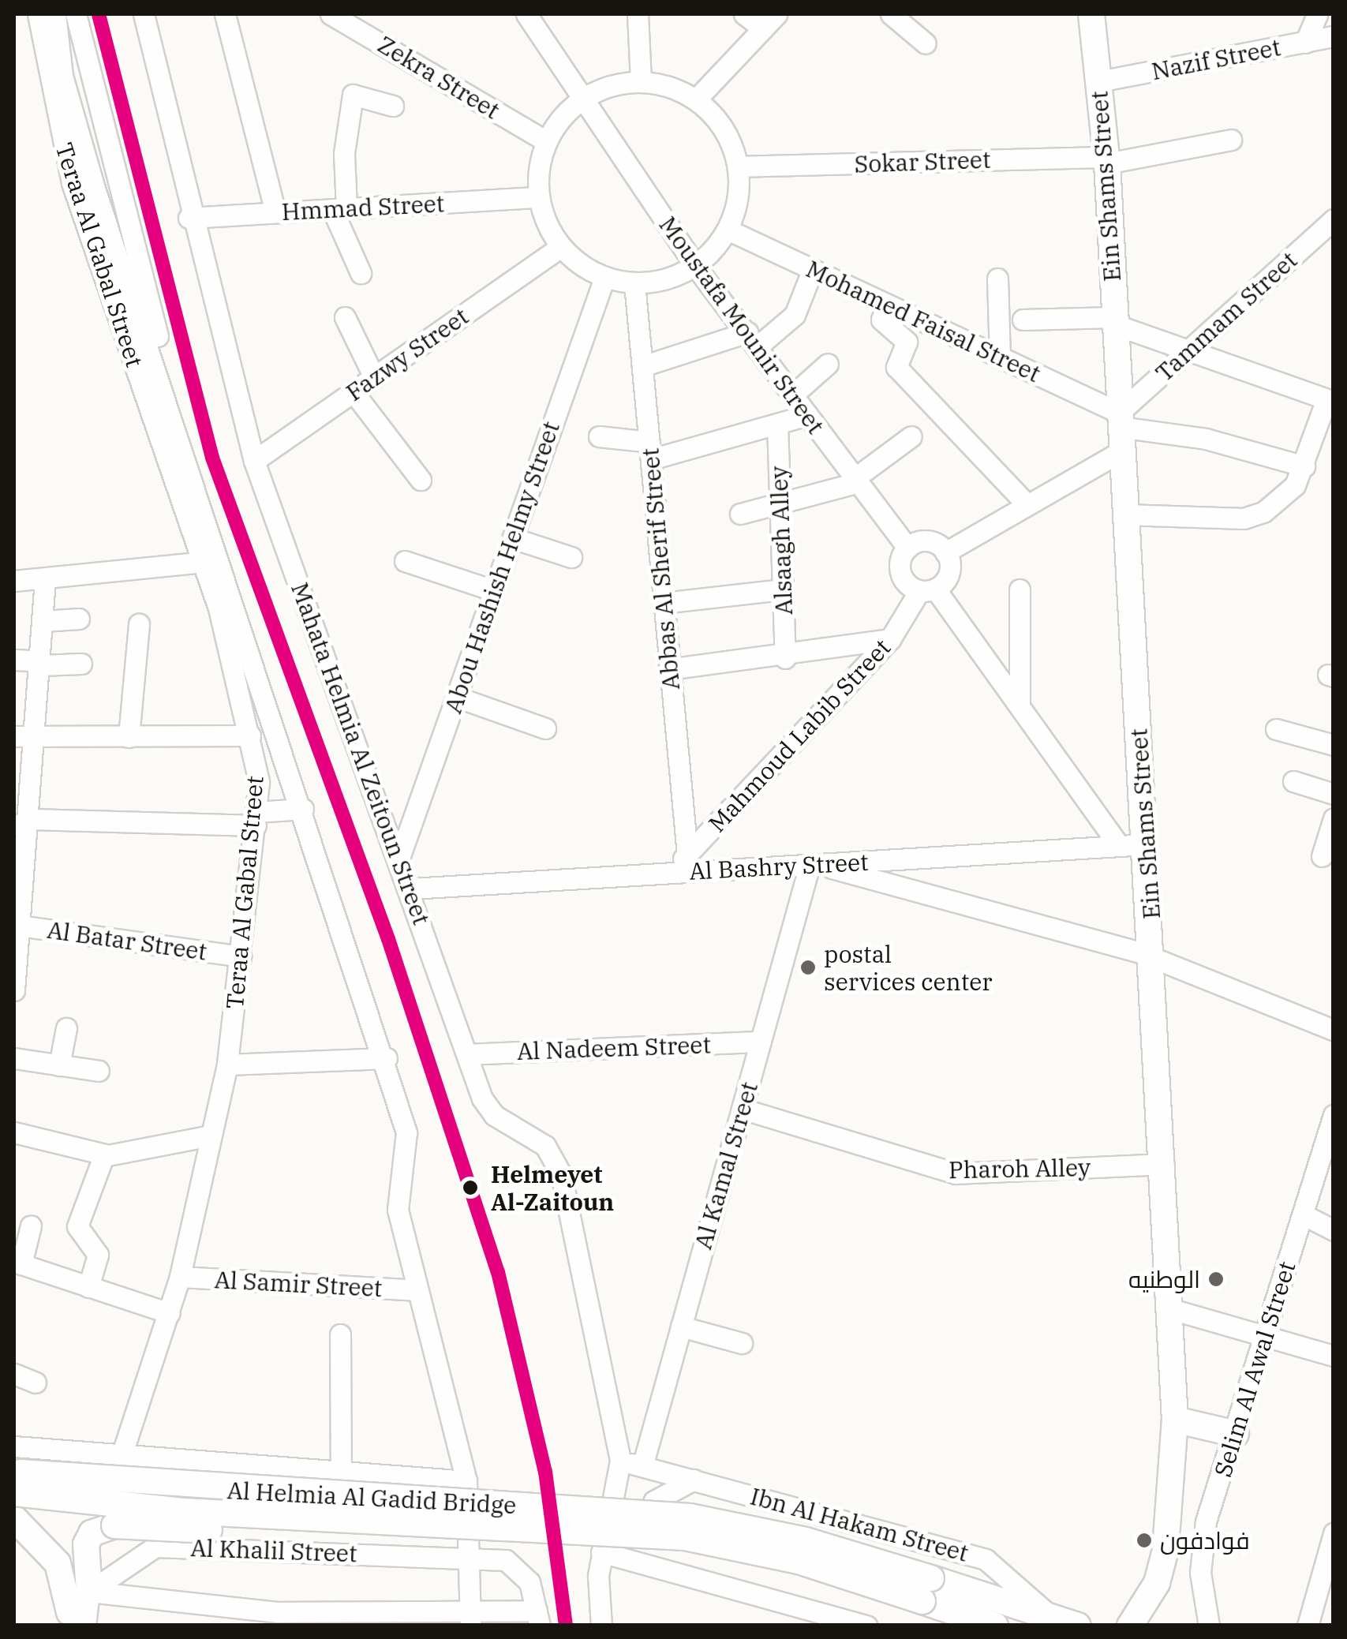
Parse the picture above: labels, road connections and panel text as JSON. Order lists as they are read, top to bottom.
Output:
{
  "streets": {
    "main road": ["Ein Shams Street", "Al Helmia Al Gadid Bridge", "Ibn Al Hakam Street"],
    "street": [
      "Nazif Street",
      "Zekra Street",
      "Sokar Street",
      "Hmmad Street",
      "Teraa Al Gabal Street",
      "Tammam Street",
      "Mohamed Faisal Street",
      "Moustafa Mounir Street",
      "Fazwy Street",
      "Alsaagh Alley",
      "Abou Hashish Helmy Street",
      "Abbas Al Sherif Street",
      "Mahmoud Labib Street",
      "Mahata Helmia Al Zeitoun Street",
      "Al Bashry Street",
      "Al Batar Street",
      "Al Nadeem Street",
      "Al Kamal Street",
      "Pharoh Alley",
      "Al Samir Street",
      "Selim Al Awal Street",
      "Al Khalil Street"
    ]
  },
  "crossings": [
    ["Nazif Street", "Ein Shams Street"],
    ["Sokar Street", "Ein Shams Street"],
    ["Ein Shams Street", "Tammam Street"],
    ["Ein Shams Street", "Mohamed Faisal Street"],
    ["Ein Shams Street", "Al Bashry Street"],
    ["Ein Shams Street", "Pharoh Alley"],
    ["Hmmad Street", "Mahata Helmia Al Zeitoun Street"],
    ["Teraa Al Gabal Street", "Al Batar Street"],
    ["Teraa Al Gabal Street", "Al Samir Street"],
    ["Tammam Street", "Mohamed Faisal Street"],
    ["Moustafa Mounir Street", "Mahmoud Labib Street"],
    ["Fazwy Street", "Mahata Helmia Al Zeitoun Street"],
    ["Abou Hashish Helmy Street", "Mahata Helmia Al Zeitoun Street"],
    ["Abbas Al Sherif Street", "Mahmoud Labib Street"],
    ["Mahmoud Labib Street", "Al Bashry Street"],
    ["Mahata Helmia Al Zeitoun Street", "Al Bashry Street"],
    ["Mahata Helmia Al Zeitoun Street", "Al Nadeem Street"],
    ["Mahata Helmia Al Zeitoun Street", "Ibn Al Hakam Street"],
    ["Al Bashry Street", "Al Kamal Street"],
    ["Al Nadeem Street", "Al Kamal Street"],
    ["Al Kamal Street", "Pharoh Alley"],
    ["Al Kamal Street", "Ibn Al Hakam Street"],
    ["Al Helmia Al Gadid Bridge", "Ibn Al Hakam Street"]
  ],
  "places": [
    "postal services center",
    "Helmeyet Al-Zaitoun",
    "الوطنيه",
    "فوادفون"
  ]
}
